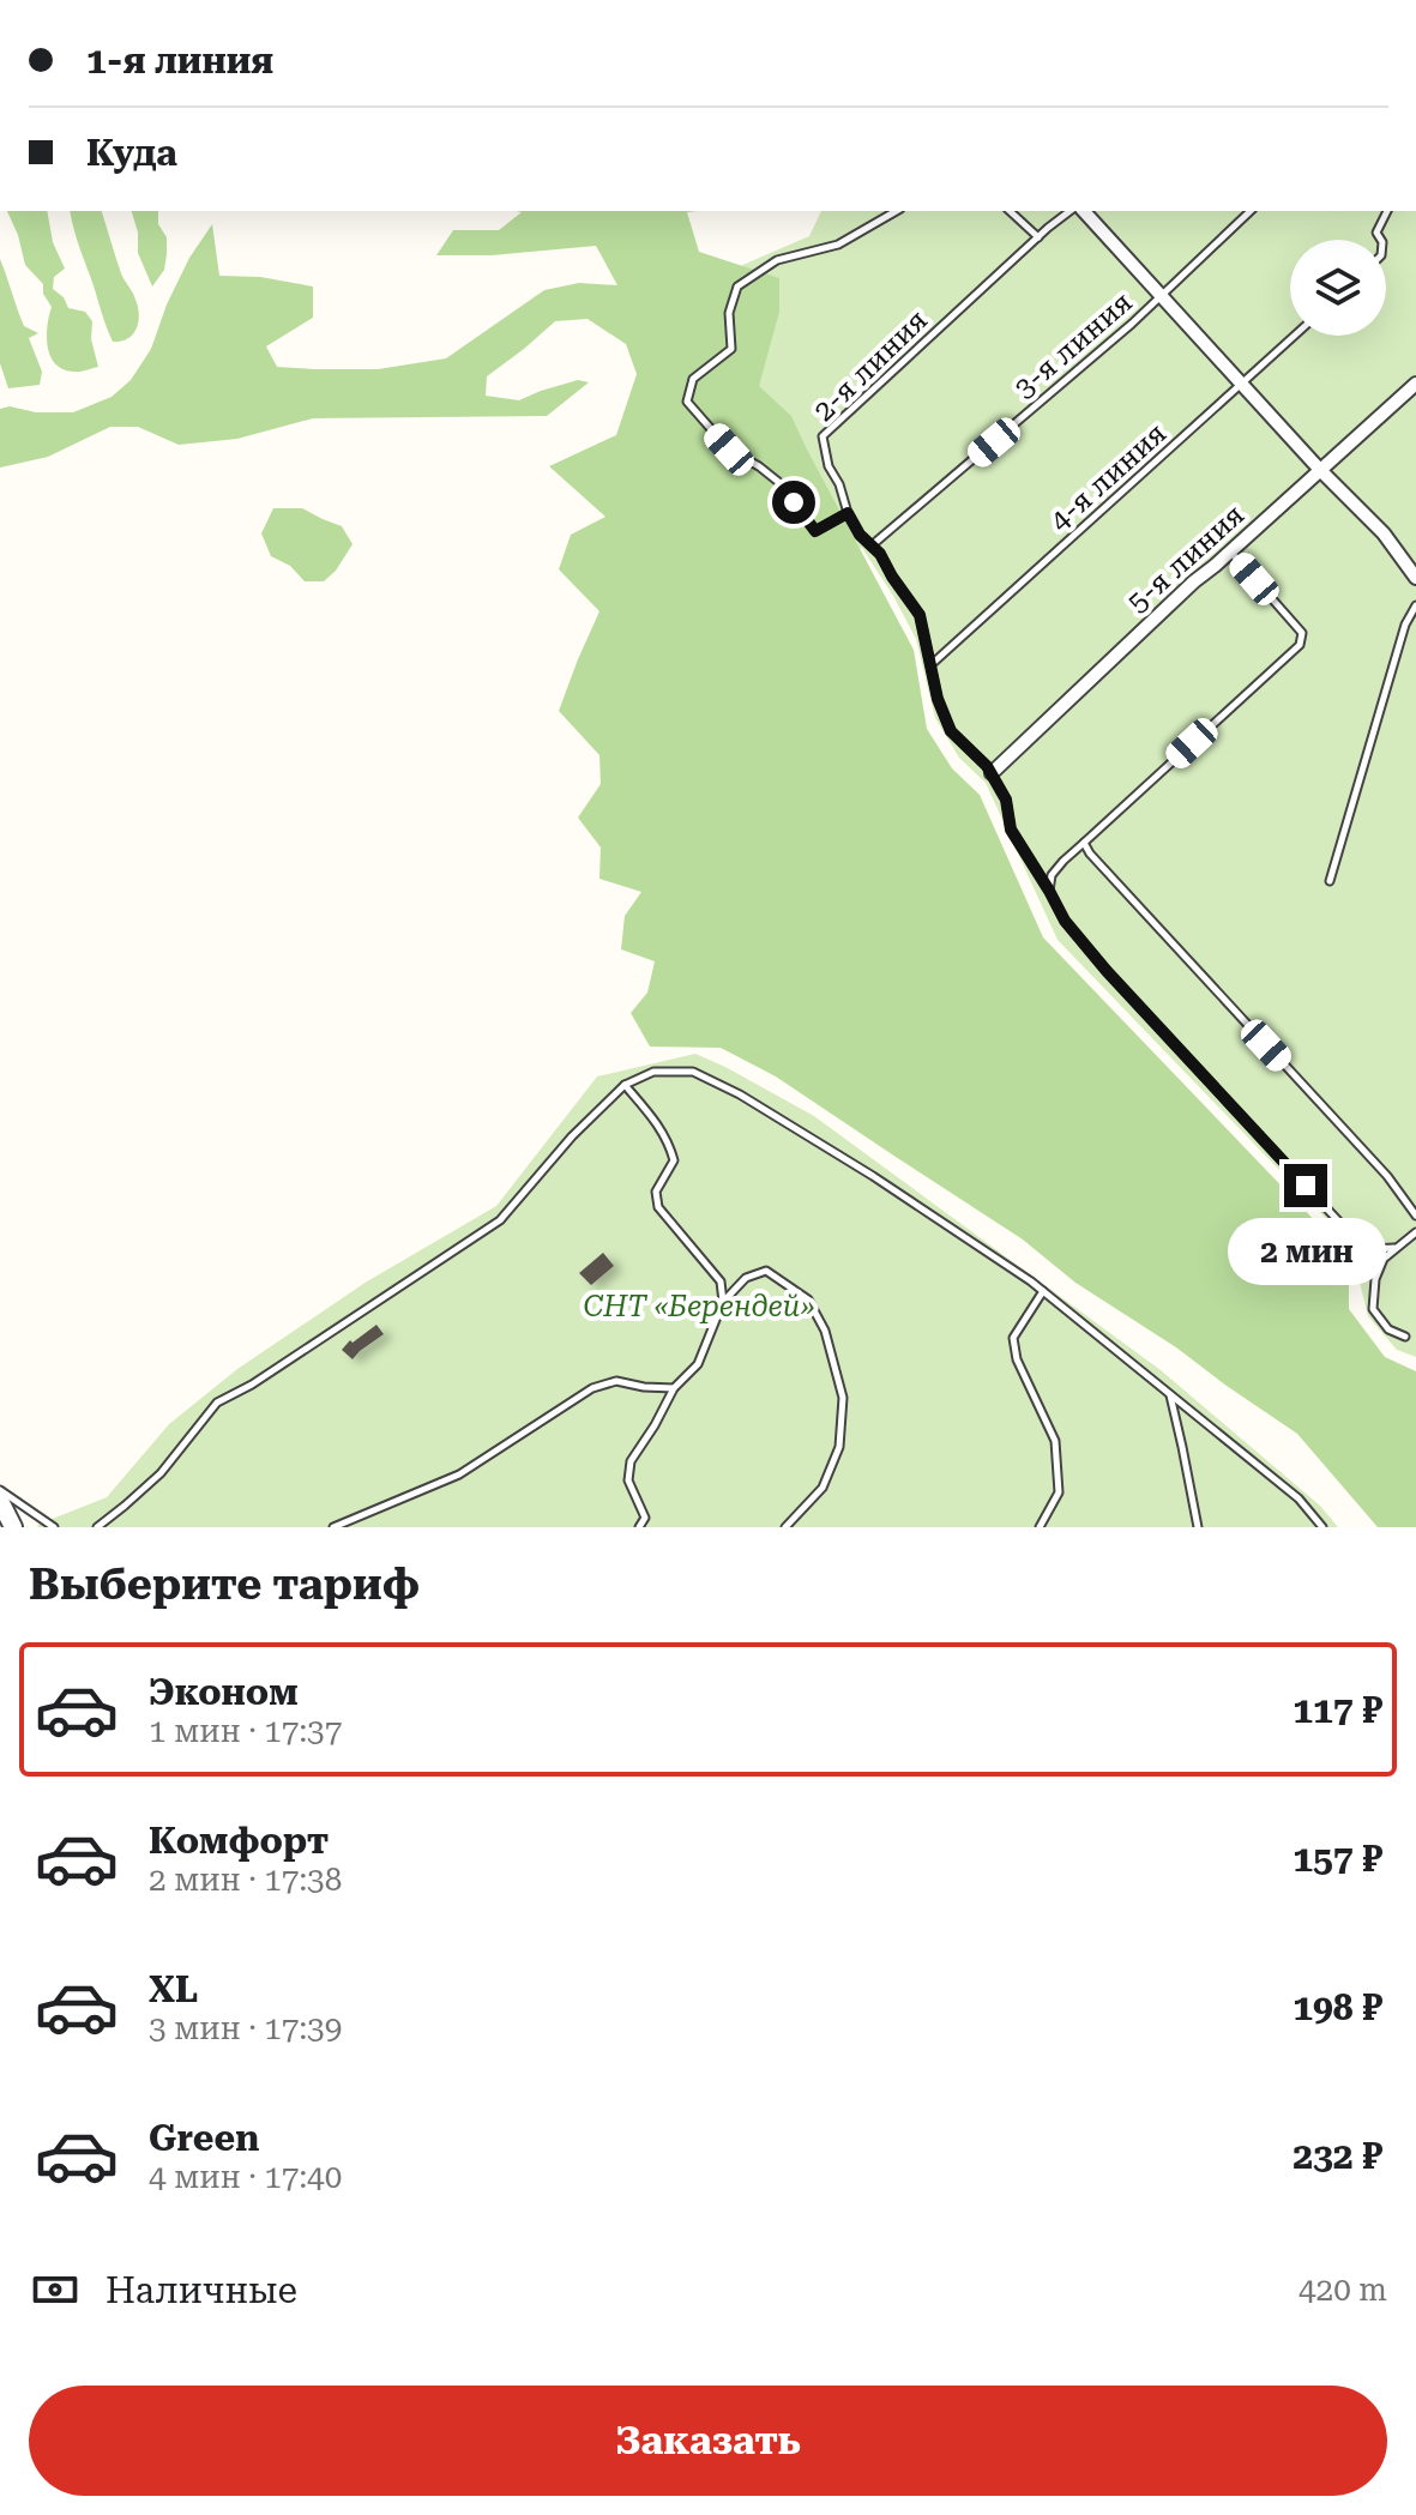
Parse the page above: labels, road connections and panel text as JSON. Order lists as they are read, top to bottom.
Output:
{
  "streets": {
    "street": ["5-я линия"],
    "lane": ["3-я линия", "2-я линия", "4-я линия"]
  },
  "crossings": [
    ["3-я линия", "2-я линия"],
    ["2-я линия", "4-я линия"],
    ["2-я линия", "5-я линия"]
  ],
  "parks": ["СНТ «Берендей»"],
  "page": {
    "banner": ["1-я линия", "Куда"],
    "bubble": "2 мин",
    "heading": "Выберите тариф",
    "list": [
      {
        "name": "Эконом",
        "note": "1 мин · 17:37",
        "value": "117 ₽"
      },
      {
        "name": "Комфорт",
        "note": "2 мин · 17:38",
        "value": "157 ₽"
      },
      {
        "name": "XL",
        "note": "3 мин · 17:39",
        "value": "198 ₽"
      },
      {
        "name": "Green",
        "note": "4 мин · 17:40",
        "value": "232 ₽"
      }
    ],
    "pay": ["Наличные", "420 m"],
    "buttons": "Заказать"
  }
}
